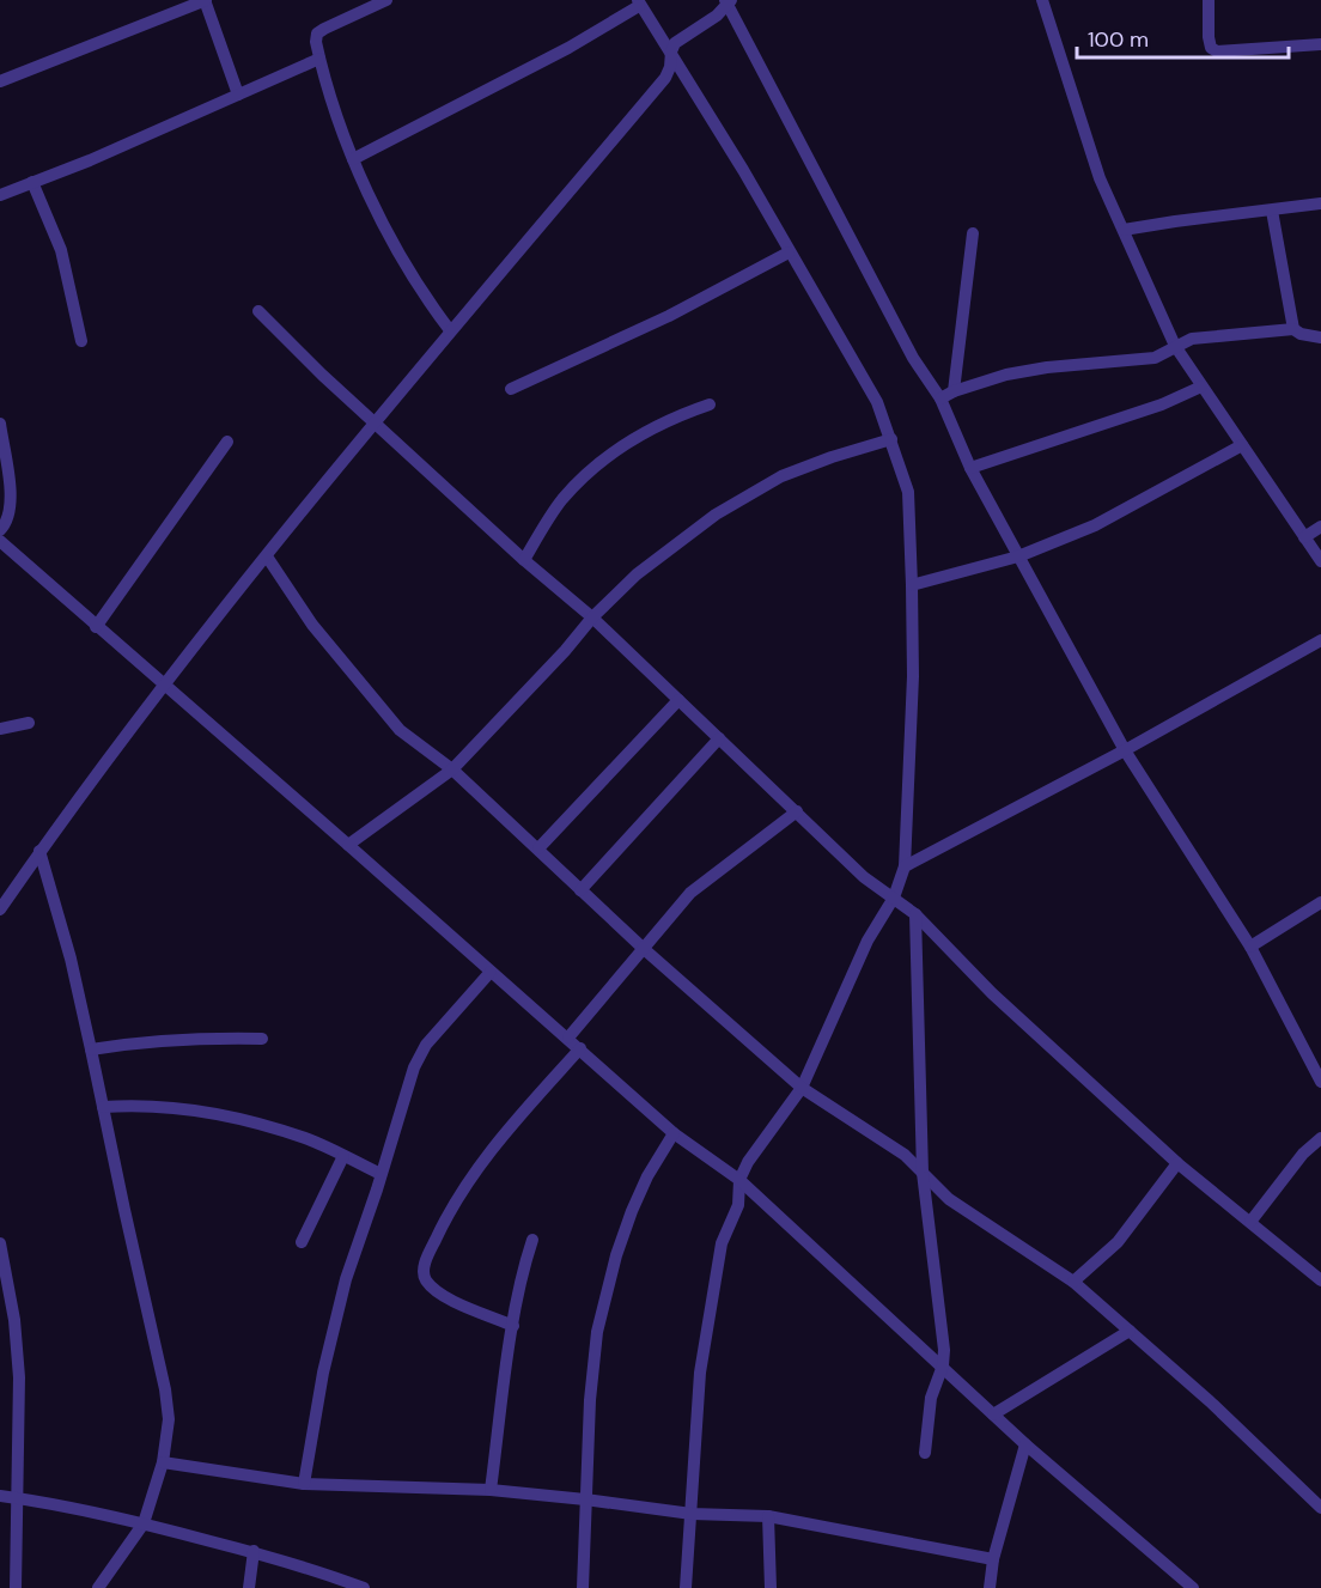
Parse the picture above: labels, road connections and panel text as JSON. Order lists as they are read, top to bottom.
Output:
{
  "scale_bar": "100 m"
}
